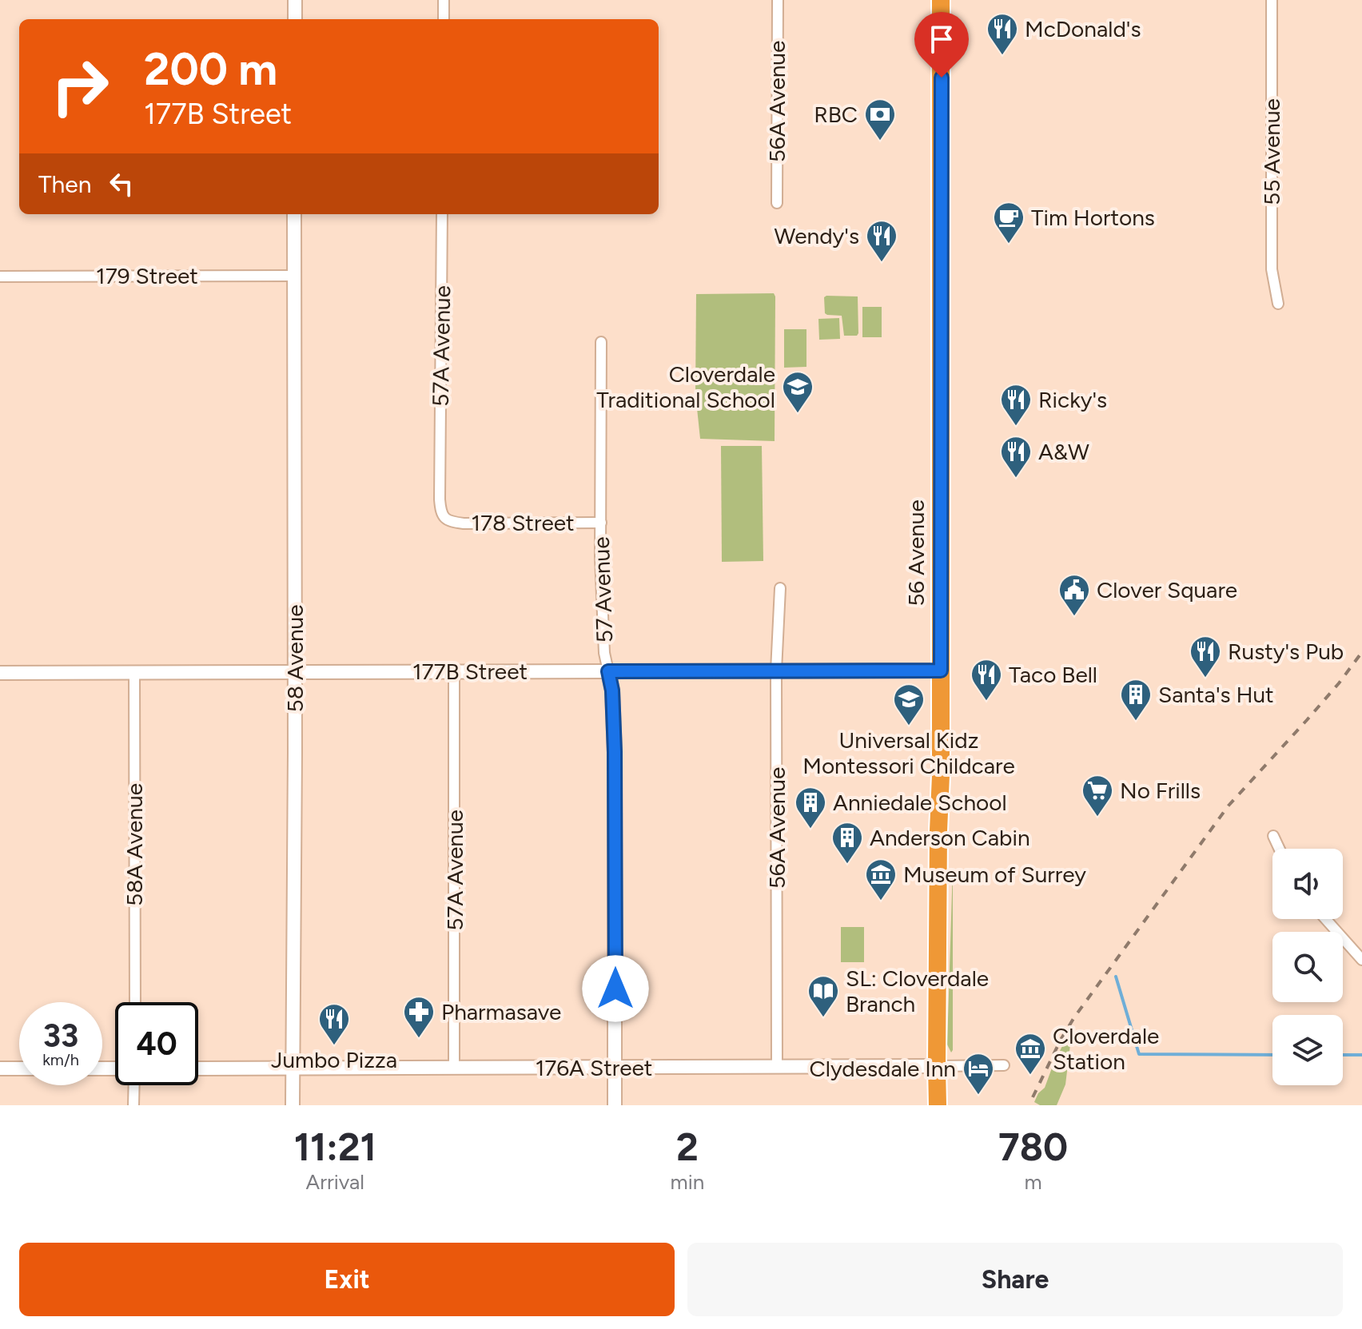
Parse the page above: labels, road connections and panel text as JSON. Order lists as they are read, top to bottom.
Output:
{
  "streets": {
    "highway": ["56 Avenue"],
    "street": [
      "56A Avenue",
      "55 Avenue",
      "179 Street",
      "57A Avenue",
      "178 Street",
      "57 Avenue",
      "58 Avenue",
      "177B Street",
      "58A Avenue",
      "176A Street"
    ]
  },
  "crossings": [
    ["56A Avenue", "177B Street"],
    ["56A Avenue", "176A Street"],
    ["179 Street", "58 Avenue"],
    ["57A Avenue", "178 Street"],
    ["57A Avenue", "177B Street"],
    ["57A Avenue", "176A Street"],
    ["178 Street", "57 Avenue"],
    ["56 Avenue", "177B Street"],
    ["56 Avenue", "176A Street"],
    ["57 Avenue", "177B Street"],
    ["57 Avenue", "176A Street"],
    ["58 Avenue", "177B Street"],
    ["58 Avenue", "176A Street"],
    ["177B Street", "58A Avenue"]
  ],
  "places": {
    "restaurant": [
      "McDonald's",
      "Wendy's",
      "Ricky's",
      "A&W",
      "Rusty's Pub",
      "Taco Bell",
      "Jumbo Pizza"
    ],
    "bank": ["RBC"],
    "cafe": ["Tim Hortons"],
    "school or university": ["Cloverdale Traditional School", "Universal Kidz Montessori Childcare"],
    "public building": ["Clover Square"],
    "building": ["Santa's Hut", "Anniedale School", "Anderson Cabin"],
    "supermarket": ["No Frills"],
    "museum": ["Museum of Surrey", "Cloverdale Station"],
    "library": ["SL: Cloverdale Branch"],
    "pharmacy": ["Pharmasave"],
    "hotel": ["Clydesdale Inn"]
  },
  "page": {
    "turn": ["200 m", "177B Street"],
    "then": "Then",
    "speed": "33 km/h",
    "limit": "40",
    "eta": [
      "11:21",
      "Arrival",
      "2",
      "min",
      "780",
      "m"
    ],
    "buttons": ["Exit", "Share"]
  }
}
